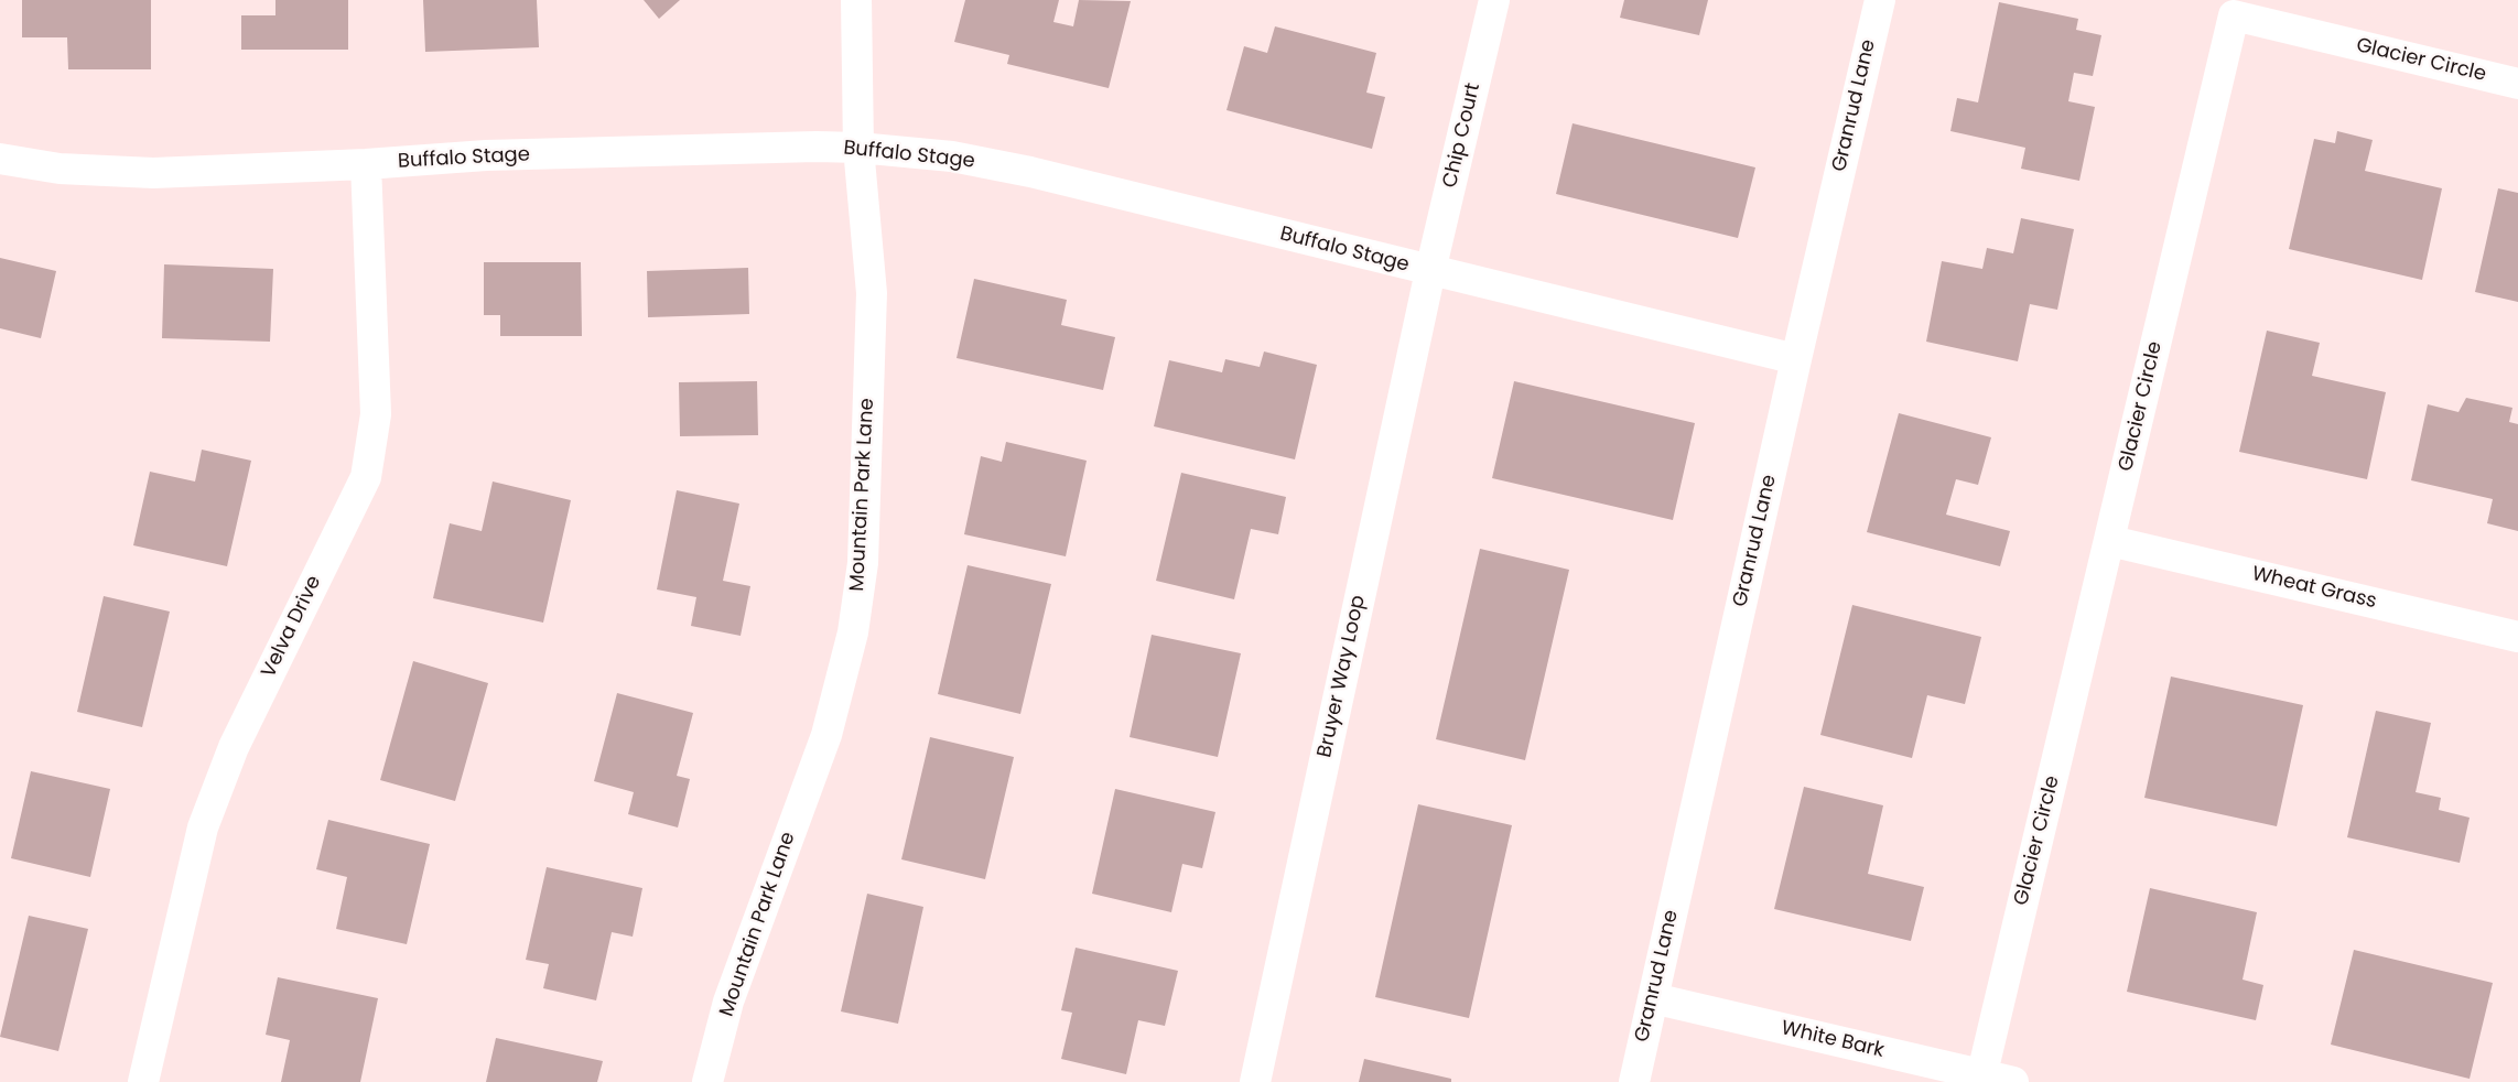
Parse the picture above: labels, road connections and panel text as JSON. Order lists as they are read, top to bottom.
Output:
{
  "streets": {
    "street": [
      "Glacier Circle",
      "Granrud Lane",
      "Chip Court",
      "Buffalo Stage",
      "Mountain Park Lane",
      "Wheat Grass",
      "Velva Drive",
      "Bruyer Way Loop",
      "White Bark"
    ]
  },
  "crossings": [
    ["Glacier Circle", "Wheat Grass"],
    ["Glacier Circle", "White Bark"],
    ["Granrud Lane", "Buffalo Stage"],
    ["Granrud Lane", "White Bark"],
    ["Chip Court", "Buffalo Stage"],
    ["Chip Court", "Bruyer Way Loop"],
    ["Buffalo Stage", "Mountain Park Lane"],
    ["Buffalo Stage", "Velva Drive"],
    ["Buffalo Stage", "Bruyer Way Loop"]
  ]
}
